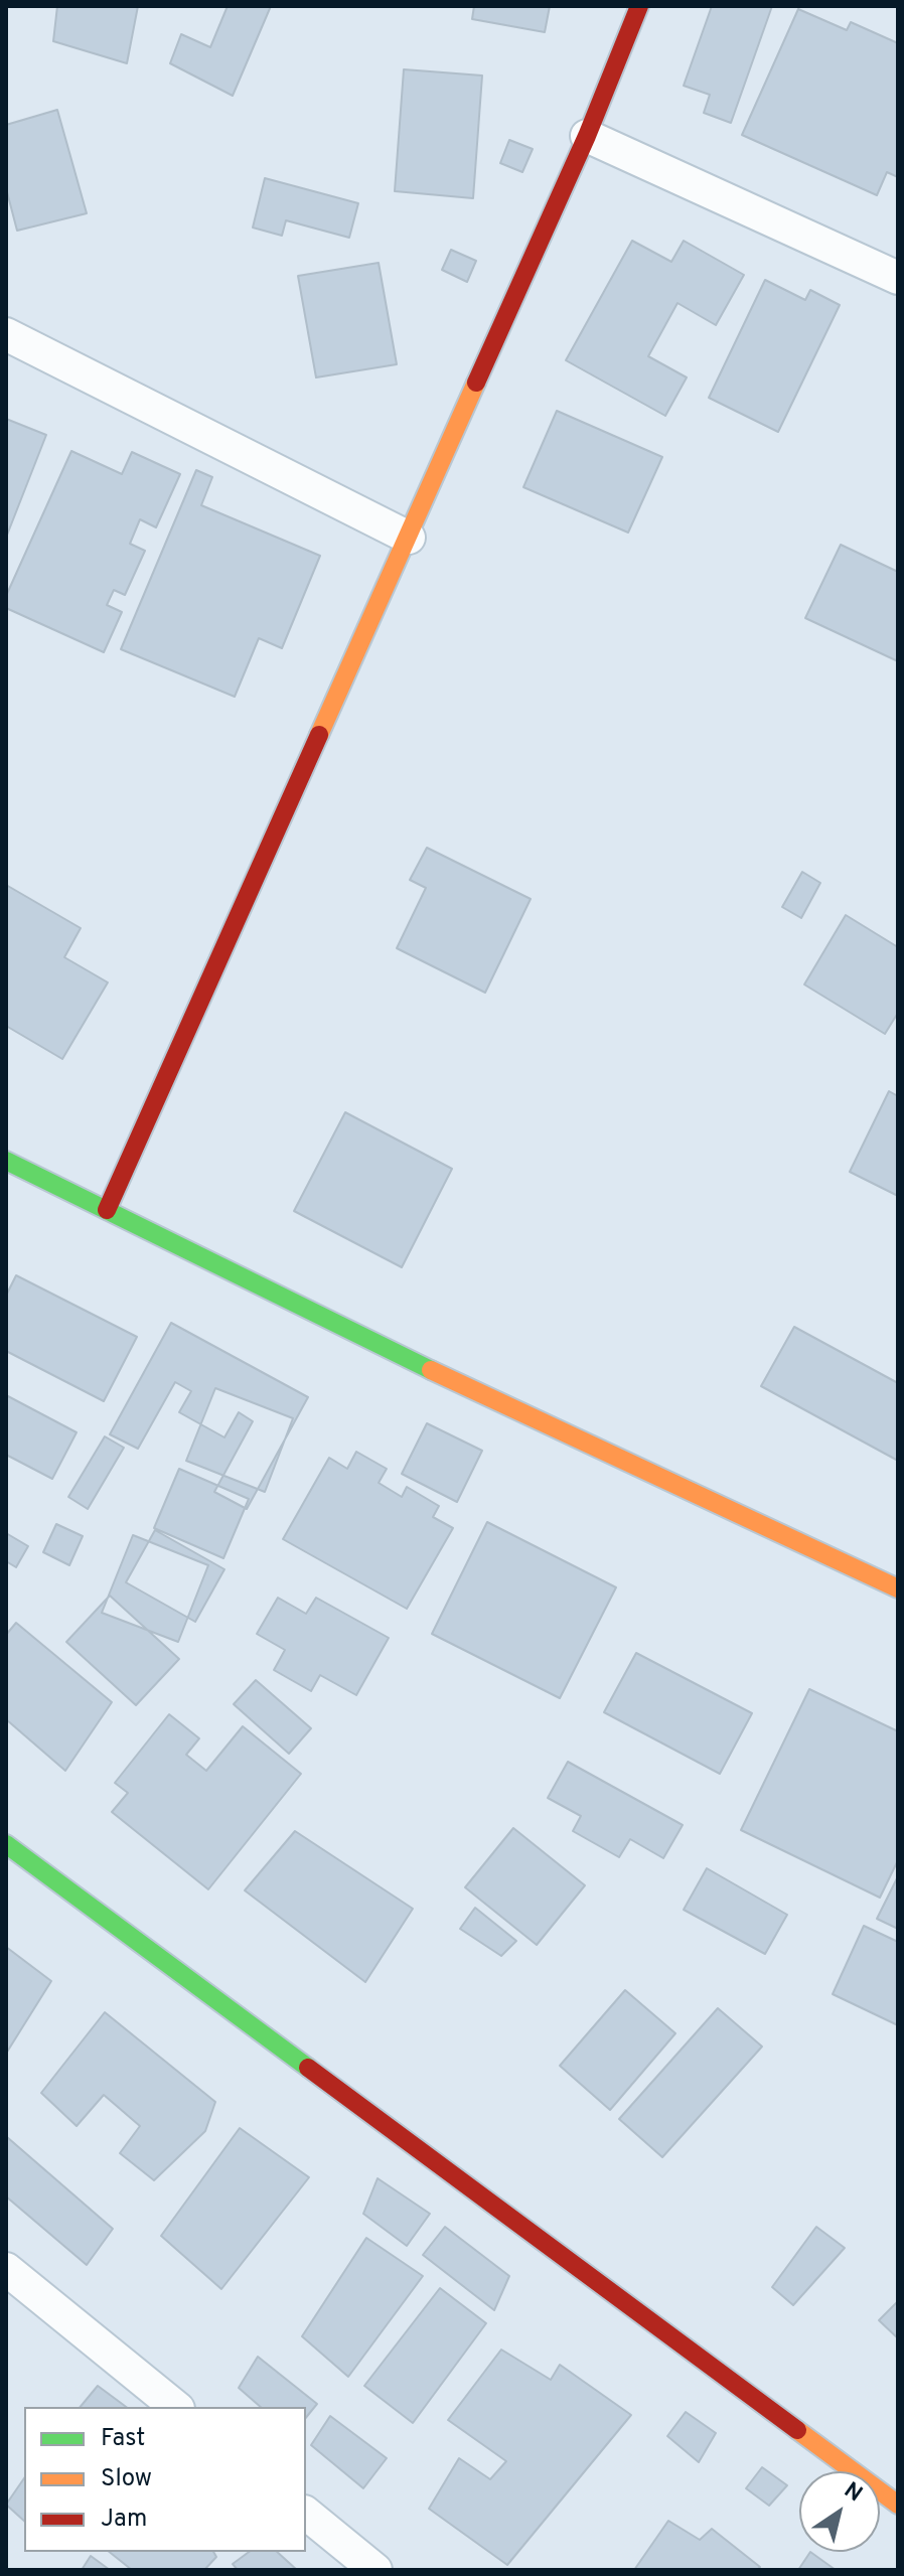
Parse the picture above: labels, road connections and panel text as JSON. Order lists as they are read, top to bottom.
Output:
{
  "legend": ["Fast", "Slow", "Jam"],
  "north": "top right"
}
